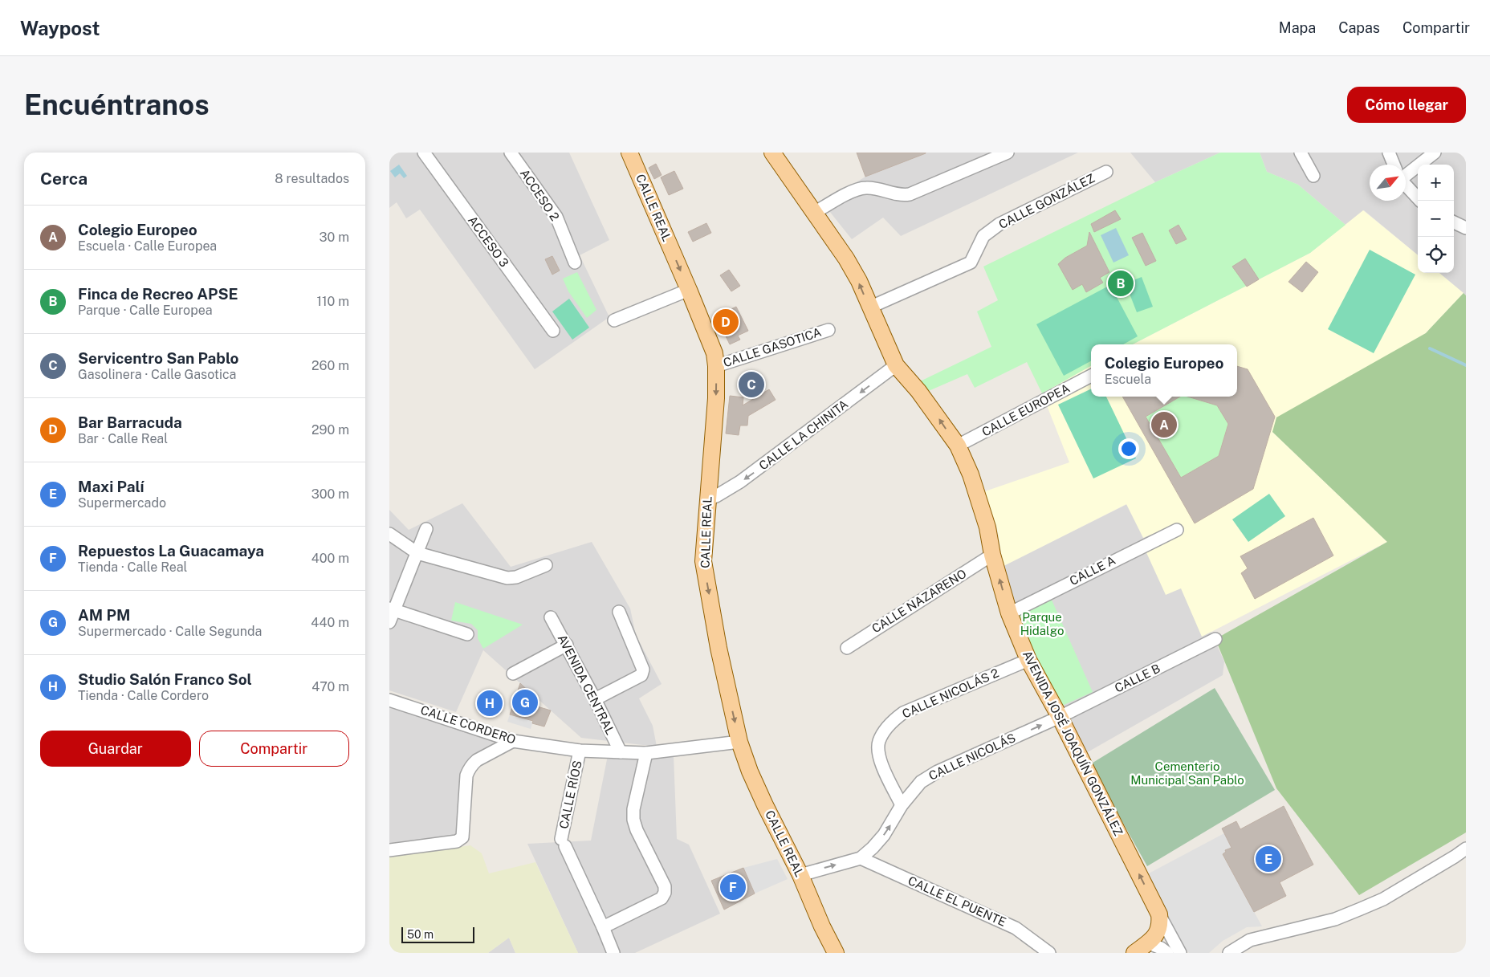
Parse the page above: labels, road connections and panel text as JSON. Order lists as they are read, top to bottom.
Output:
{
  "streets": {
    "main road": ["CALLE REAL", "AVENIDA JOSÉ JOAQUÍN GONZÁLEZ"],
    "street": [
      "ACCESO 2",
      "CALLE GONZÁLEZ",
      "ACCESO 3",
      "CALLE GASOTICA",
      "CALLE EUROPEA",
      "CALLE LA CHINITA",
      "CALLE A",
      "CALLE NAZARENO",
      "CALLE B",
      "AVENIDA CENTRAL",
      "CALLE NICOLÁS 2",
      "CALLE CORDERO",
      "CALLE NICOLÁS",
      "CALLE RÍOS",
      "CALLE EL PUENTE"
    ]
  },
  "crossings": [
    ["CALLE GONZÁLEZ", "AVENIDA JOSÉ JOAQUÍN GONZÁLEZ"],
    ["CALLE REAL", "CALLE GASOTICA"],
    ["CALLE REAL", "CALLE LA CHINITA"],
    ["CALLE REAL", "CALLE CORDERO"],
    ["CALLE REAL", "CALLE NICOLÁS"],
    ["CALLE EUROPEA", "AVENIDA JOSÉ JOAQUÍN GONZÁLEZ"],
    ["CALLE LA CHINITA", "AVENIDA JOSÉ JOAQUÍN GONZÁLEZ"],
    ["CALLE A", "AVENIDA JOSÉ JOAQUÍN GONZÁLEZ"],
    ["CALLE NAZARENO", "AVENIDA JOSÉ JOAQUÍN GONZÁLEZ"],
    ["CALLE B", "AVENIDA JOSÉ JOAQUÍN GONZÁLEZ"],
    ["CALLE B", "CALLE NICOLÁS"],
    ["AVENIDA CENTRAL", "CALLE CORDERO"],
    ["CALLE NICOLÁS 2", "AVENIDA JOSÉ JOAQUÍN GONZÁLEZ"],
    ["CALLE NICOLÁS 2", "CALLE NICOLÁS"],
    ["CALLE CORDERO", "CALLE RÍOS"],
    ["AVENIDA JOSÉ JOAQUÍN GONZÁLEZ", "CALLE NICOLÁS"],
    ["CALLE NICOLÁS", "CALLE EL PUENTE"]
  ],
  "one_way": [
    "CALLE REAL",
    "CALLE LA CHINITA",
    "AVENIDA JOSÉ JOAQUÍN GONZÁLEZ",
    "CALLE NICOLÁS"
  ],
  "parks": ["Parque Hidalgo", "Cementerio Municipal San Pablo"],
  "scale_bar": "50 m",
  "north": "top right",
  "page": {
    "header": "Waypost",
    "nav": ["Mapa", "Capas", "Compartir"],
    "buttons": [
      "Cómo llegar",
      ["Guardar", "Compartir"]
    ],
    "title": "Encuéntranos",
    "heading": ["Cerca", "8 resultados"],
    "map_buttons": ["+", "−"],
    "list": [
      {
        "mark": "A",
        "name": "Colegio Europeo",
        "note": "Escuela · Calle Europea",
        "value": "30 m"
      },
      {
        "mark": "B",
        "name": "Finca de Recreo APSE",
        "note": "Parque · Calle Europea",
        "value": "110 m"
      },
      {
        "mark": "C",
        "name": "Servicentro San Pablo",
        "note": "Gasolinera · Calle Gasotica",
        "value": "260 m"
      },
      {
        "mark": "D",
        "name": "Bar Barracuda",
        "note": "Bar · Calle Real",
        "value": "290 m"
      },
      {
        "mark": "E",
        "name": "Maxi Palí",
        "note": "Supermercado",
        "value": "300 m"
      },
      {
        "mark": "F",
        "name": "Repuestos La Guacamaya",
        "note": "Tienda · Calle Real",
        "value": "400 m"
      },
      {
        "mark": "G",
        "name": "AM PM",
        "note": "Supermercado · Calle Segunda",
        "value": "440 m"
      },
      {
        "mark": "H",
        "name": "Studio Salón Franco Sol",
        "note": "Tienda · Calle Cordero",
        "value": "470 m"
      }
    ],
    "pins": [
      "B",
      "D",
      "C",
      "A",
      "G",
      "H",
      "E",
      "F"
    ],
    "popup": ["Colegio Europeo", "Escuela"],
    "scale": "50 m"
  }
}
